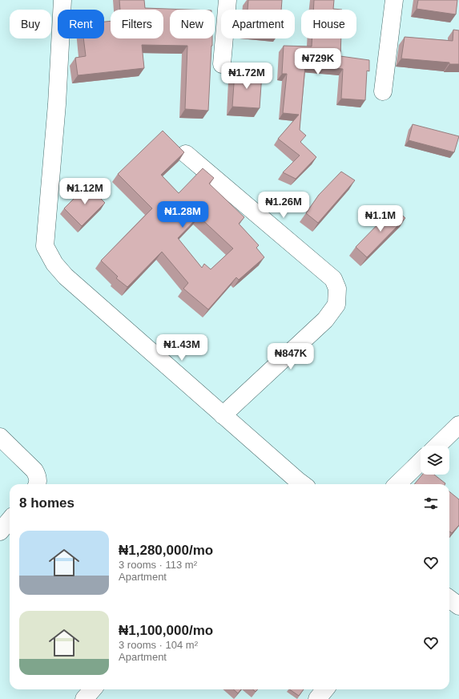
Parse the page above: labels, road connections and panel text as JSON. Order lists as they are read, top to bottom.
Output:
{
  "page": {
    "chip": [
      "Buy",
      "Rent",
      "Filters",
      "New",
      "Apartment",
      "House"
    ],
    "price": [
      "₦729K",
      "₦1.72M",
      "₦1.12M",
      "₦1.26M",
      "₦1.28M",
      "₦1.1M",
      "₦1.43M",
      "₦847K"
    ],
    "heading": "8 homes",
    "list": [
      {
        "name": "₦1,280,000/mo",
        "note": "3 rooms · 113 m² · Apartment"
      },
      {
        "name": "₦1,100,000/mo",
        "note": "3 rooms · 104 m² · Apartment"
      }
    ]
  }
}
